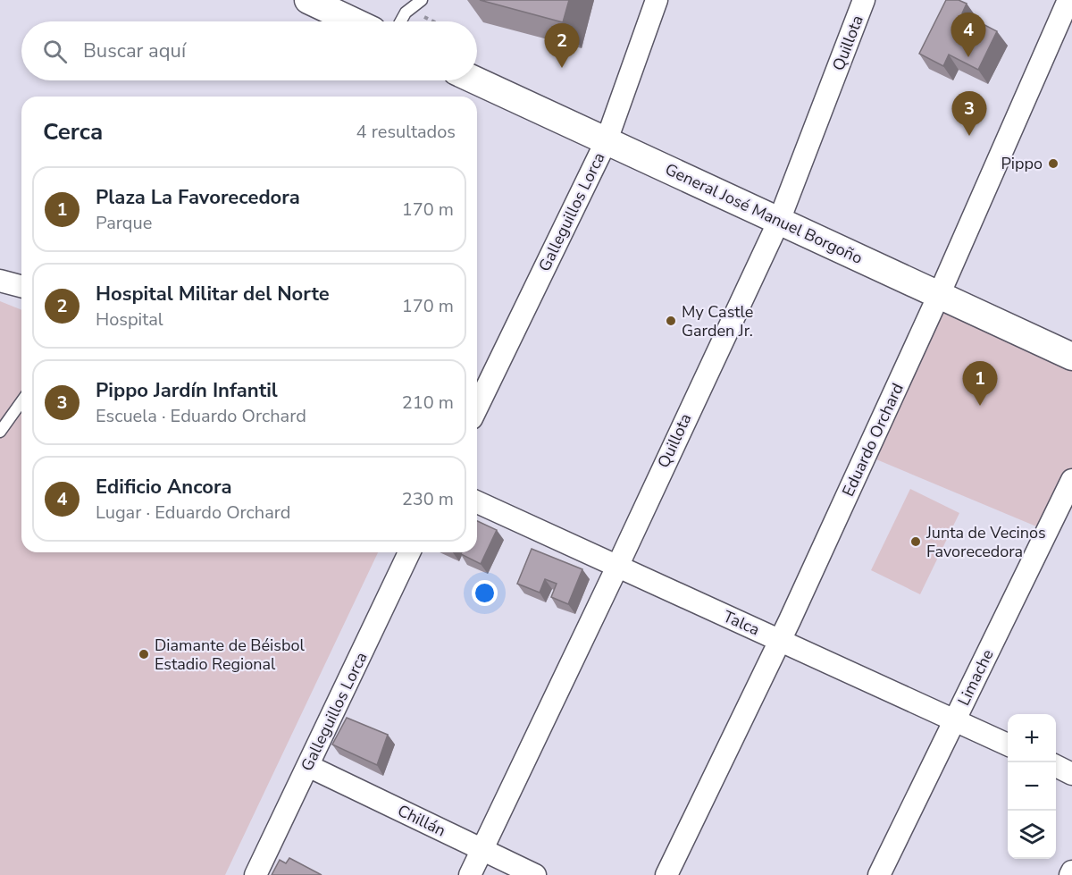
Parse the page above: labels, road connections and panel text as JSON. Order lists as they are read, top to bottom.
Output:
{
  "streets": {
    "street": [
      "Quillota",
      "Galleguillos Lorca",
      "General José Manuel Borgoño",
      "Eduardo Orchard",
      "Talca",
      "Limache",
      "Chillán"
    ]
  },
  "crossings": [
    ["Quillota", "General José Manuel Borgoño"],
    ["Quillota", "Talca"],
    ["Quillota", "Chillán"],
    ["Galleguillos Lorca", "General José Manuel Borgoño"],
    ["Galleguillos Lorca", "Chillán"],
    ["General José Manuel Borgoño", "Eduardo Orchard"],
    ["Eduardo Orchard", "Talca"],
    ["Talca", "Limache"]
  ],
  "places": [
    "Pippo",
    "My Castle Garden Jr.",
    "Junta de Vecinos Favorecedora",
    "Diamante de Béisbol Estadio Regional"
  ],
  "page": {
    "pins": [
      "4",
      "2",
      "3",
      "1"
    ],
    "search": "Buscar aquí",
    "heading": ["Cerca", "4 resultados"],
    "list": [
      {
        "mark": "1",
        "name": "Plaza La Favorecedora",
        "note": "Parque",
        "value": "170 m"
      },
      {
        "mark": "2",
        "name": "Hospital Militar del Norte",
        "note": "Hospital",
        "value": "170 m"
      },
      {
        "mark": "3",
        "name": "Pippo Jardín Infantil",
        "note": "Escuela · Eduardo Orchard",
        "value": "210 m"
      },
      {
        "mark": "4",
        "name": "Edificio Ancora",
        "note": "Lugar · Eduardo Orchard",
        "value": "230 m"
      }
    ],
    "map_buttons": ["+", "−"]
  }
}
